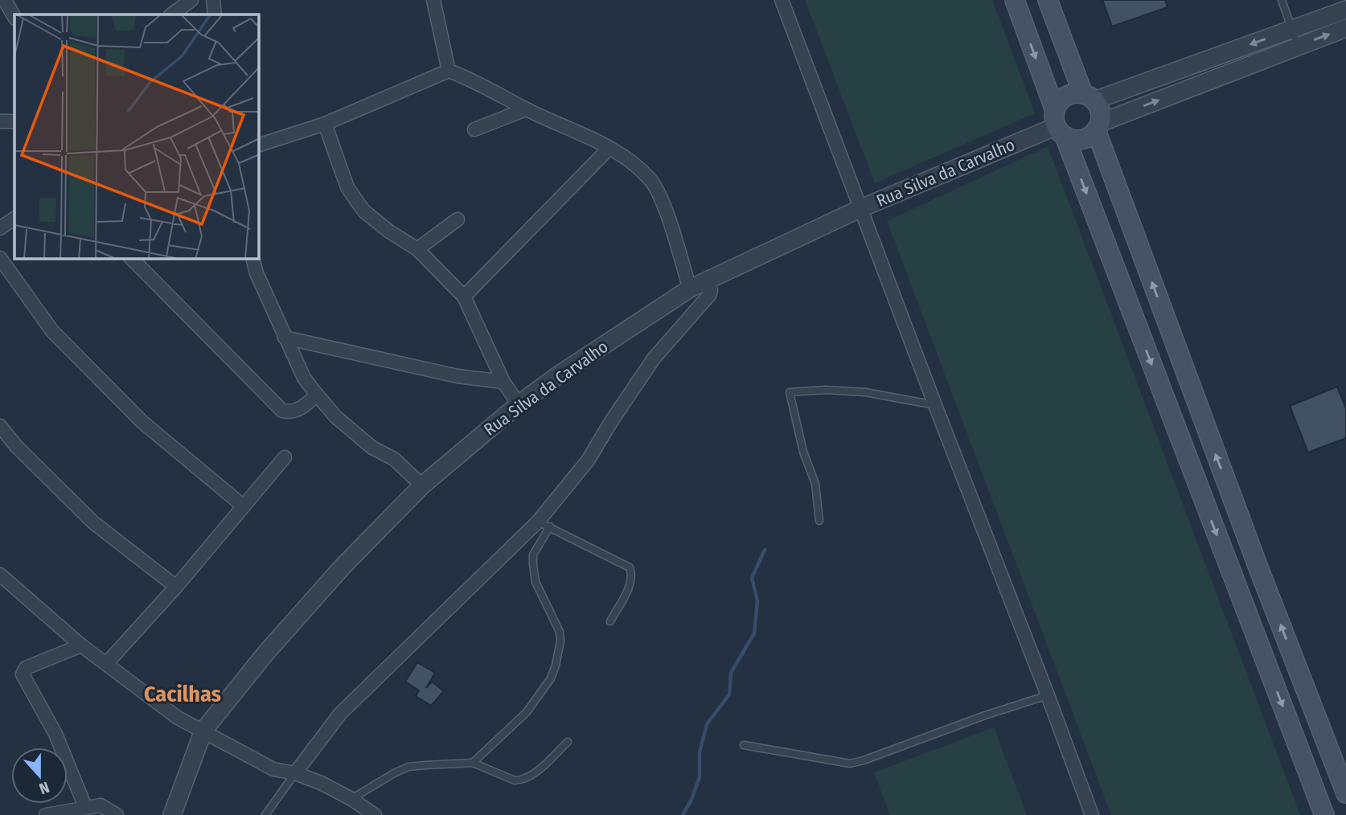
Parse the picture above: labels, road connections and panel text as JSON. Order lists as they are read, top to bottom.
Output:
{
  "streets": {
    "street": ["Rua Silva da Carvalho"]
  },
  "districts": ["Cacilhas"],
  "north": "bottom"
}
